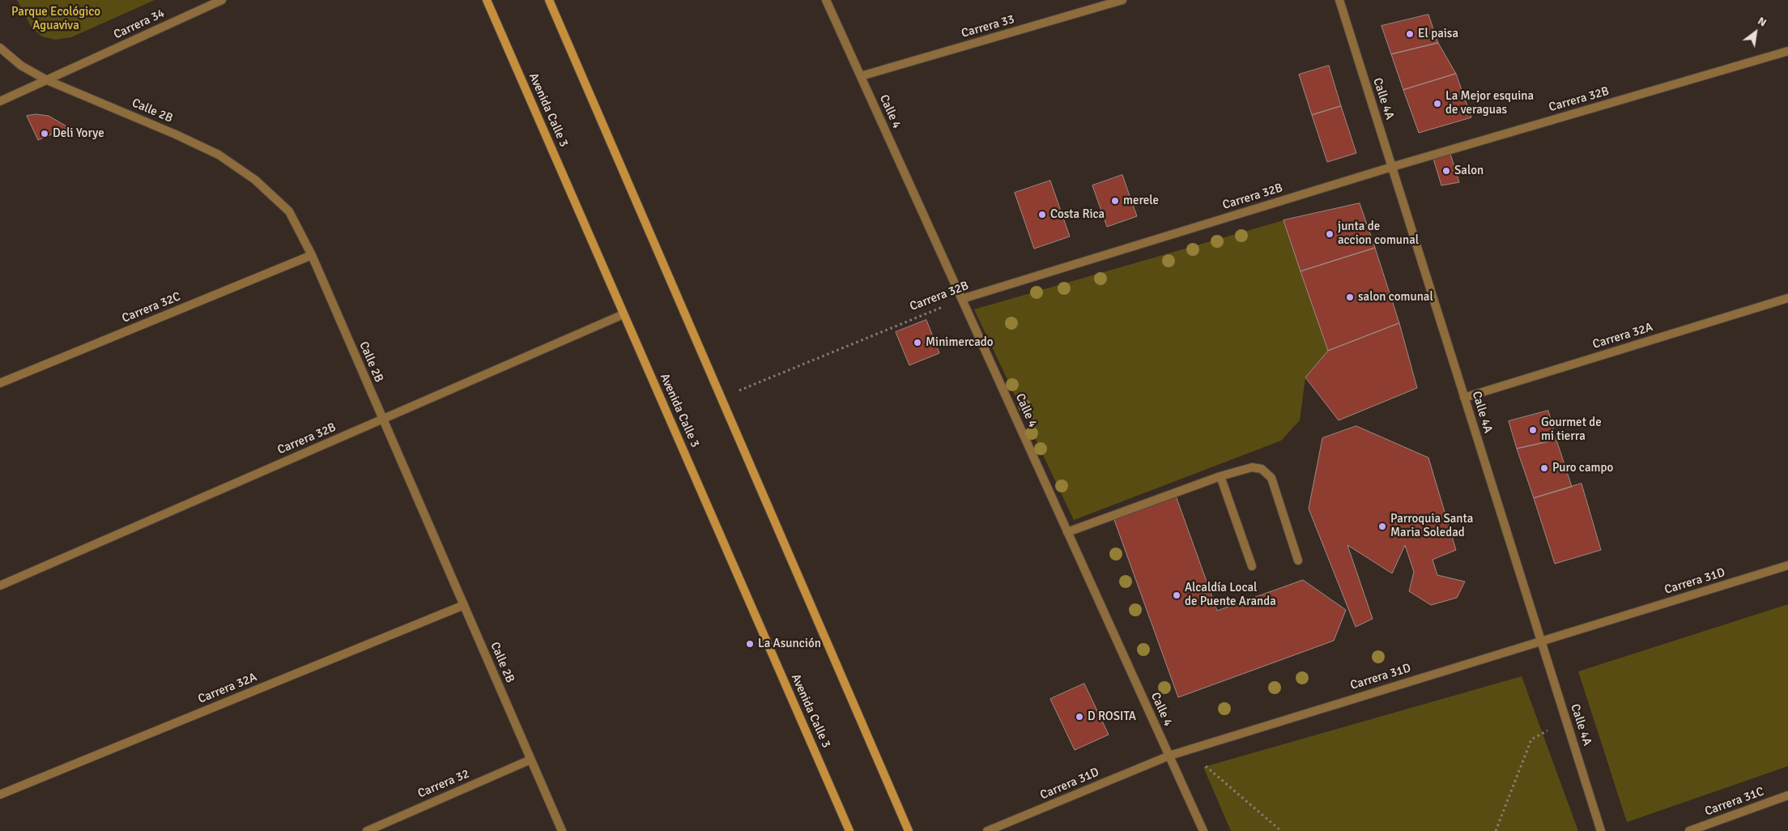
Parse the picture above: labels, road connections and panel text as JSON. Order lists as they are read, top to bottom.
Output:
{
  "streets": {
    "main road": ["Avenida Calle 3"],
    "street": [
      "Carrera 34",
      "Carrera 33",
      "Calle 4A",
      "Carrera 32B",
      "Calle 2B",
      "Calle 4",
      "Carrera 32C",
      "Carrera 32A",
      "Carrera 31D",
      "Carrera 32",
      "Carrera 31C"
    ]
  },
  "crossings": [
    ["Carrera 34", "Calle 2B"],
    ["Carrera 33", "Calle 4"],
    ["Calle 4A", "Carrera 32B"],
    ["Calle 4A", "Carrera 32A"],
    ["Calle 4A", "Carrera 31D"],
    ["Carrera 32B", "Avenida Calle 3"],
    ["Carrera 32B", "Calle 2B"],
    ["Carrera 32B", "Calle 4"],
    ["Calle 2B", "Carrera 32C"],
    ["Calle 2B", "Carrera 32A"],
    ["Calle 2B", "Carrera 32"],
    ["Calle 4", "Carrera 31D"]
  ],
  "parks": ["Parque Ecológico Aguaviva"],
  "places": [
    "El paisa",
    "La Mejor esquina de veraguas",
    "Deli Yorye",
    "Salon",
    "merele",
    "Costa Rica",
    "junta de accion comunal",
    "salon comunal",
    "Minimercado",
    "Gourmet de mi tierra",
    "Puro campo",
    "Parroquia Santa Maria Soledad",
    "Alcaldía Local de Puente Aranda",
    "La Asunción",
    "D ROSITA"
  ],
  "north": "top right"
}
